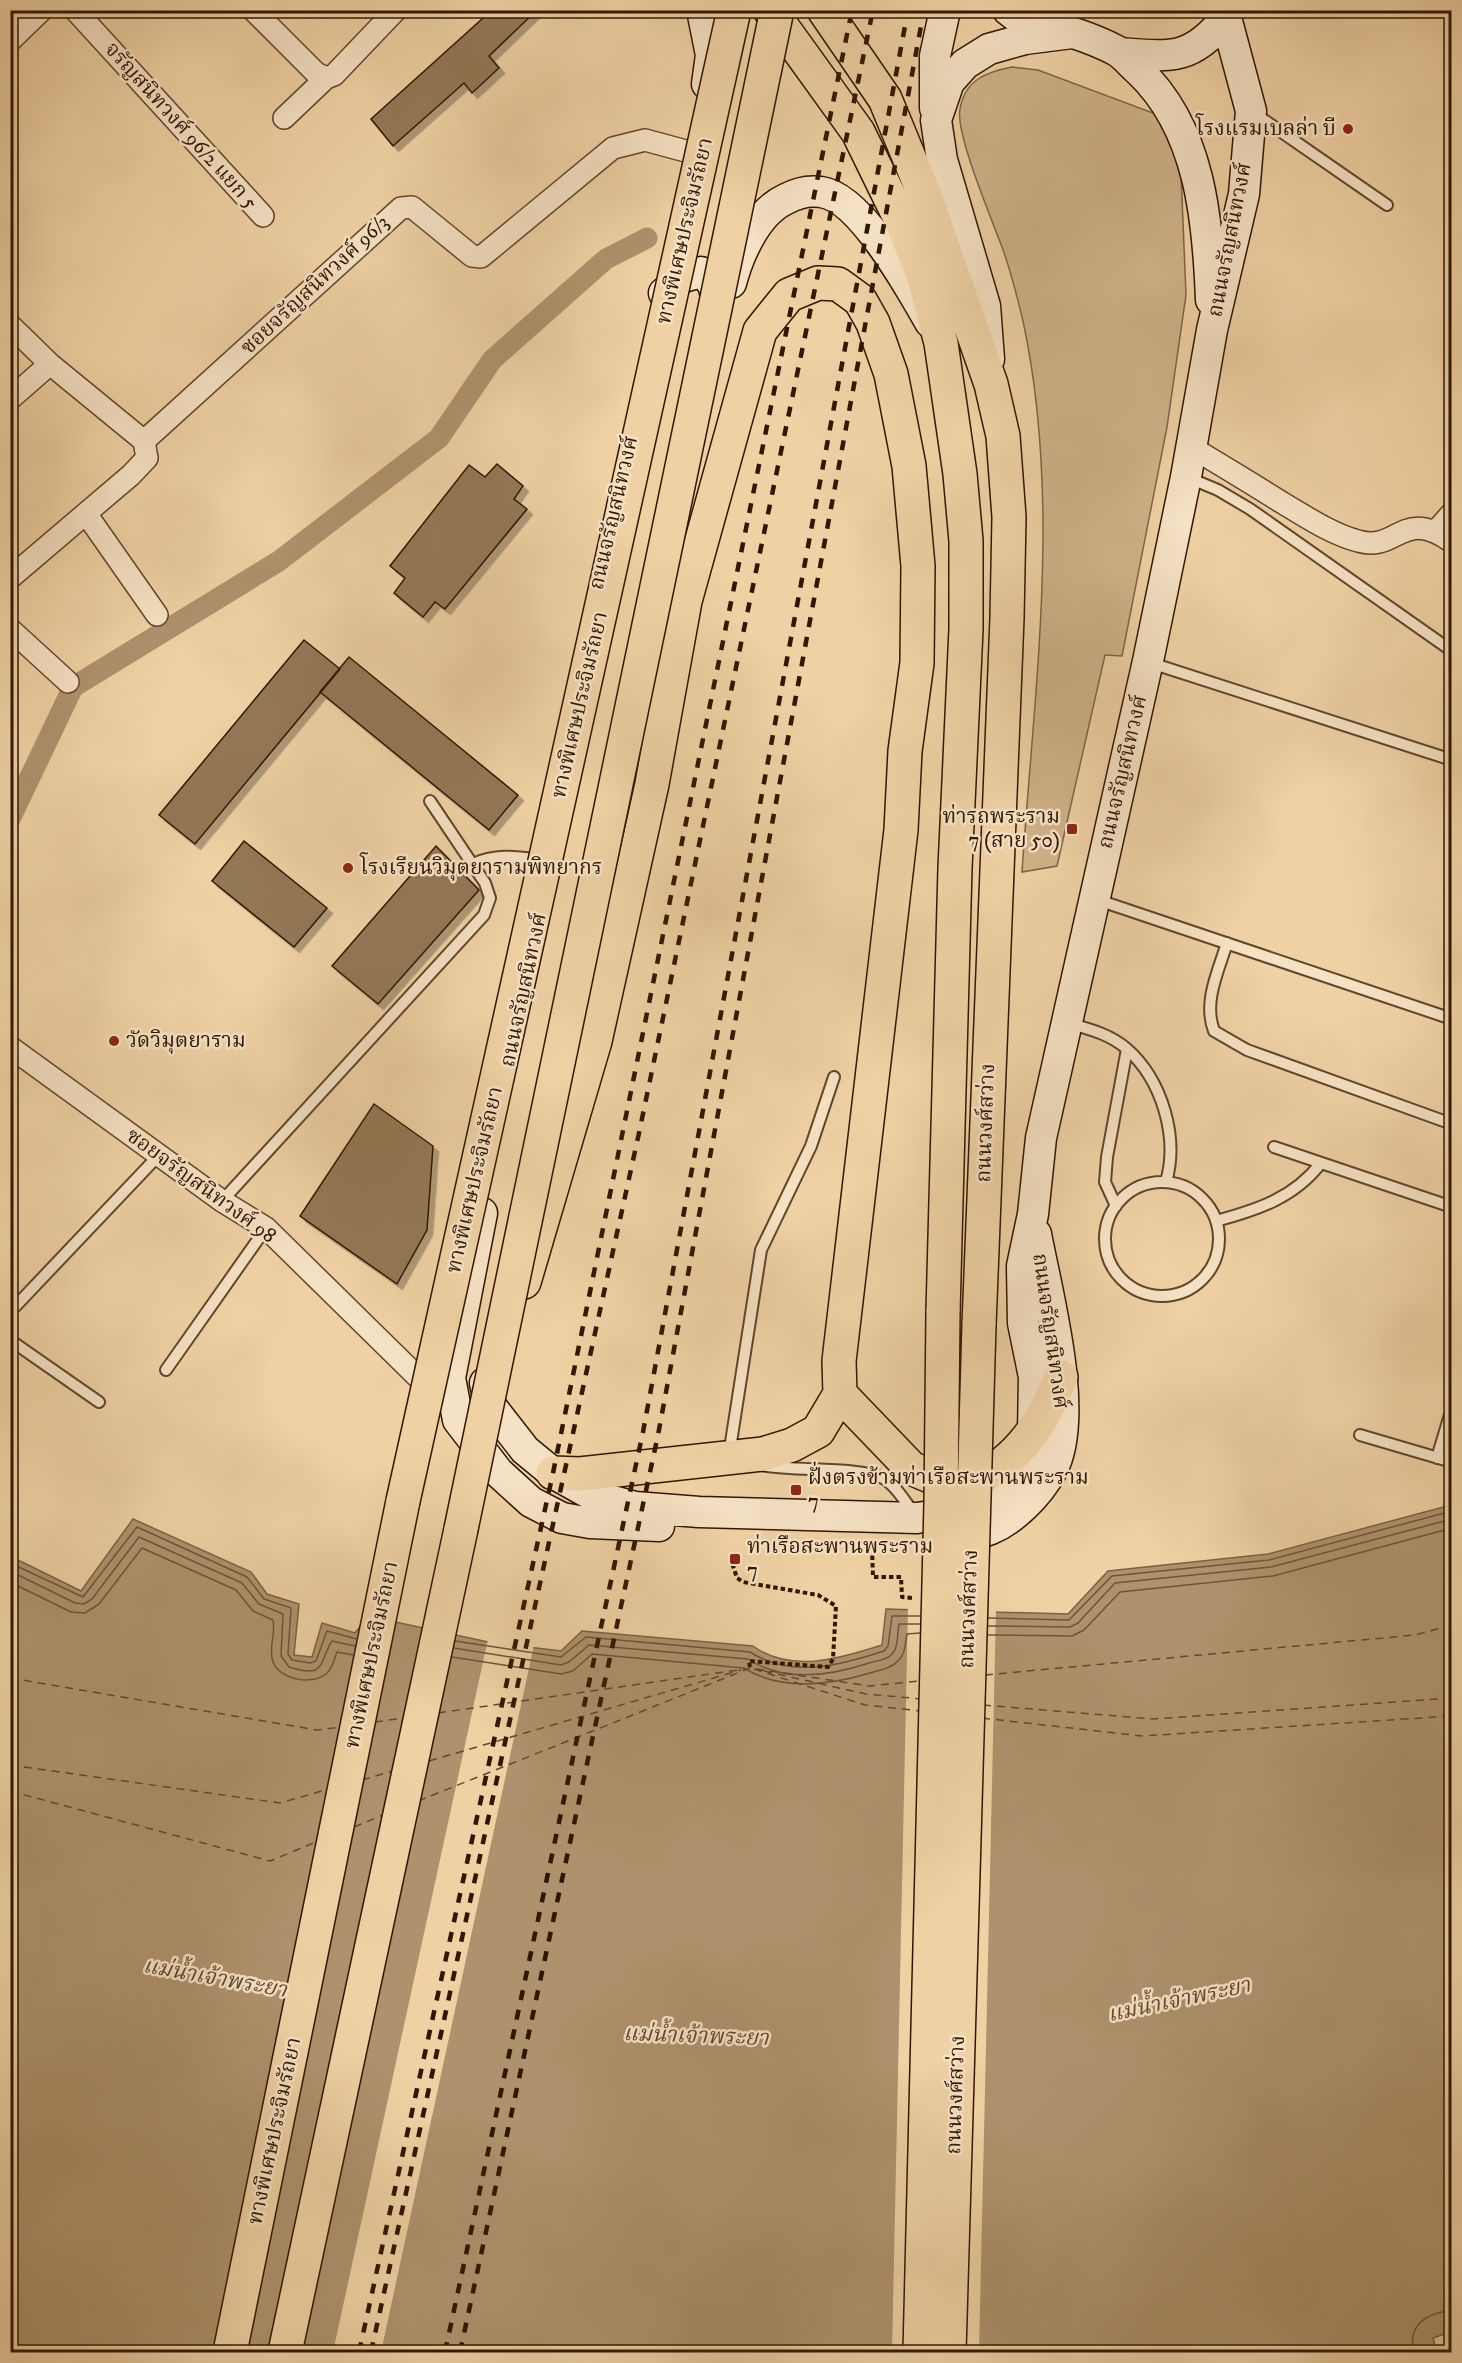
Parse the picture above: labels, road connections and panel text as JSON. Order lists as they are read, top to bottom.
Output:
{
  "streets": {
    "main road": ["ทางพิเศษประจิมรัถยา", "ถนนจรัญสนิทวงศ์", "ถนนวงศ์สว่าง"],
    "street": ["จรัญสนิทวงศ์ 96/2 แยก 5", "ซอยจรัญสนิทวงศ์ 96/3", "ซอยจรัญสนิทวงศ์ 98"]
  },
  "crossings": [
    ["ถนนจรัญสนิทวงศ์", "ซอยจรัญสนิทวงศ์ 96/3"],
    ["ถนนจรัญสนิทวงศ์", "ถนนวงศ์สว่าง"],
    ["ถนนจรัญสนิทวงศ์", "ซอยจรัญสนิทวงศ์ 98"]
  ],
  "water": ["แม่น้ำเจ้าพระยา"],
  "places": {
    "other": ["โรงแรมเบลล่า บี", "โรงเรียนวิมุตยารามพิทยากร", "วัดวิมุตยาราม"],
    "transit": ["ท่ารถพระราม 7 (สาย 50)", "ฝั่งตรงข้ามท่าเรือสะพานพระราม 7", "ท่าเรือสะพานพระราม 7"]
  }
}
